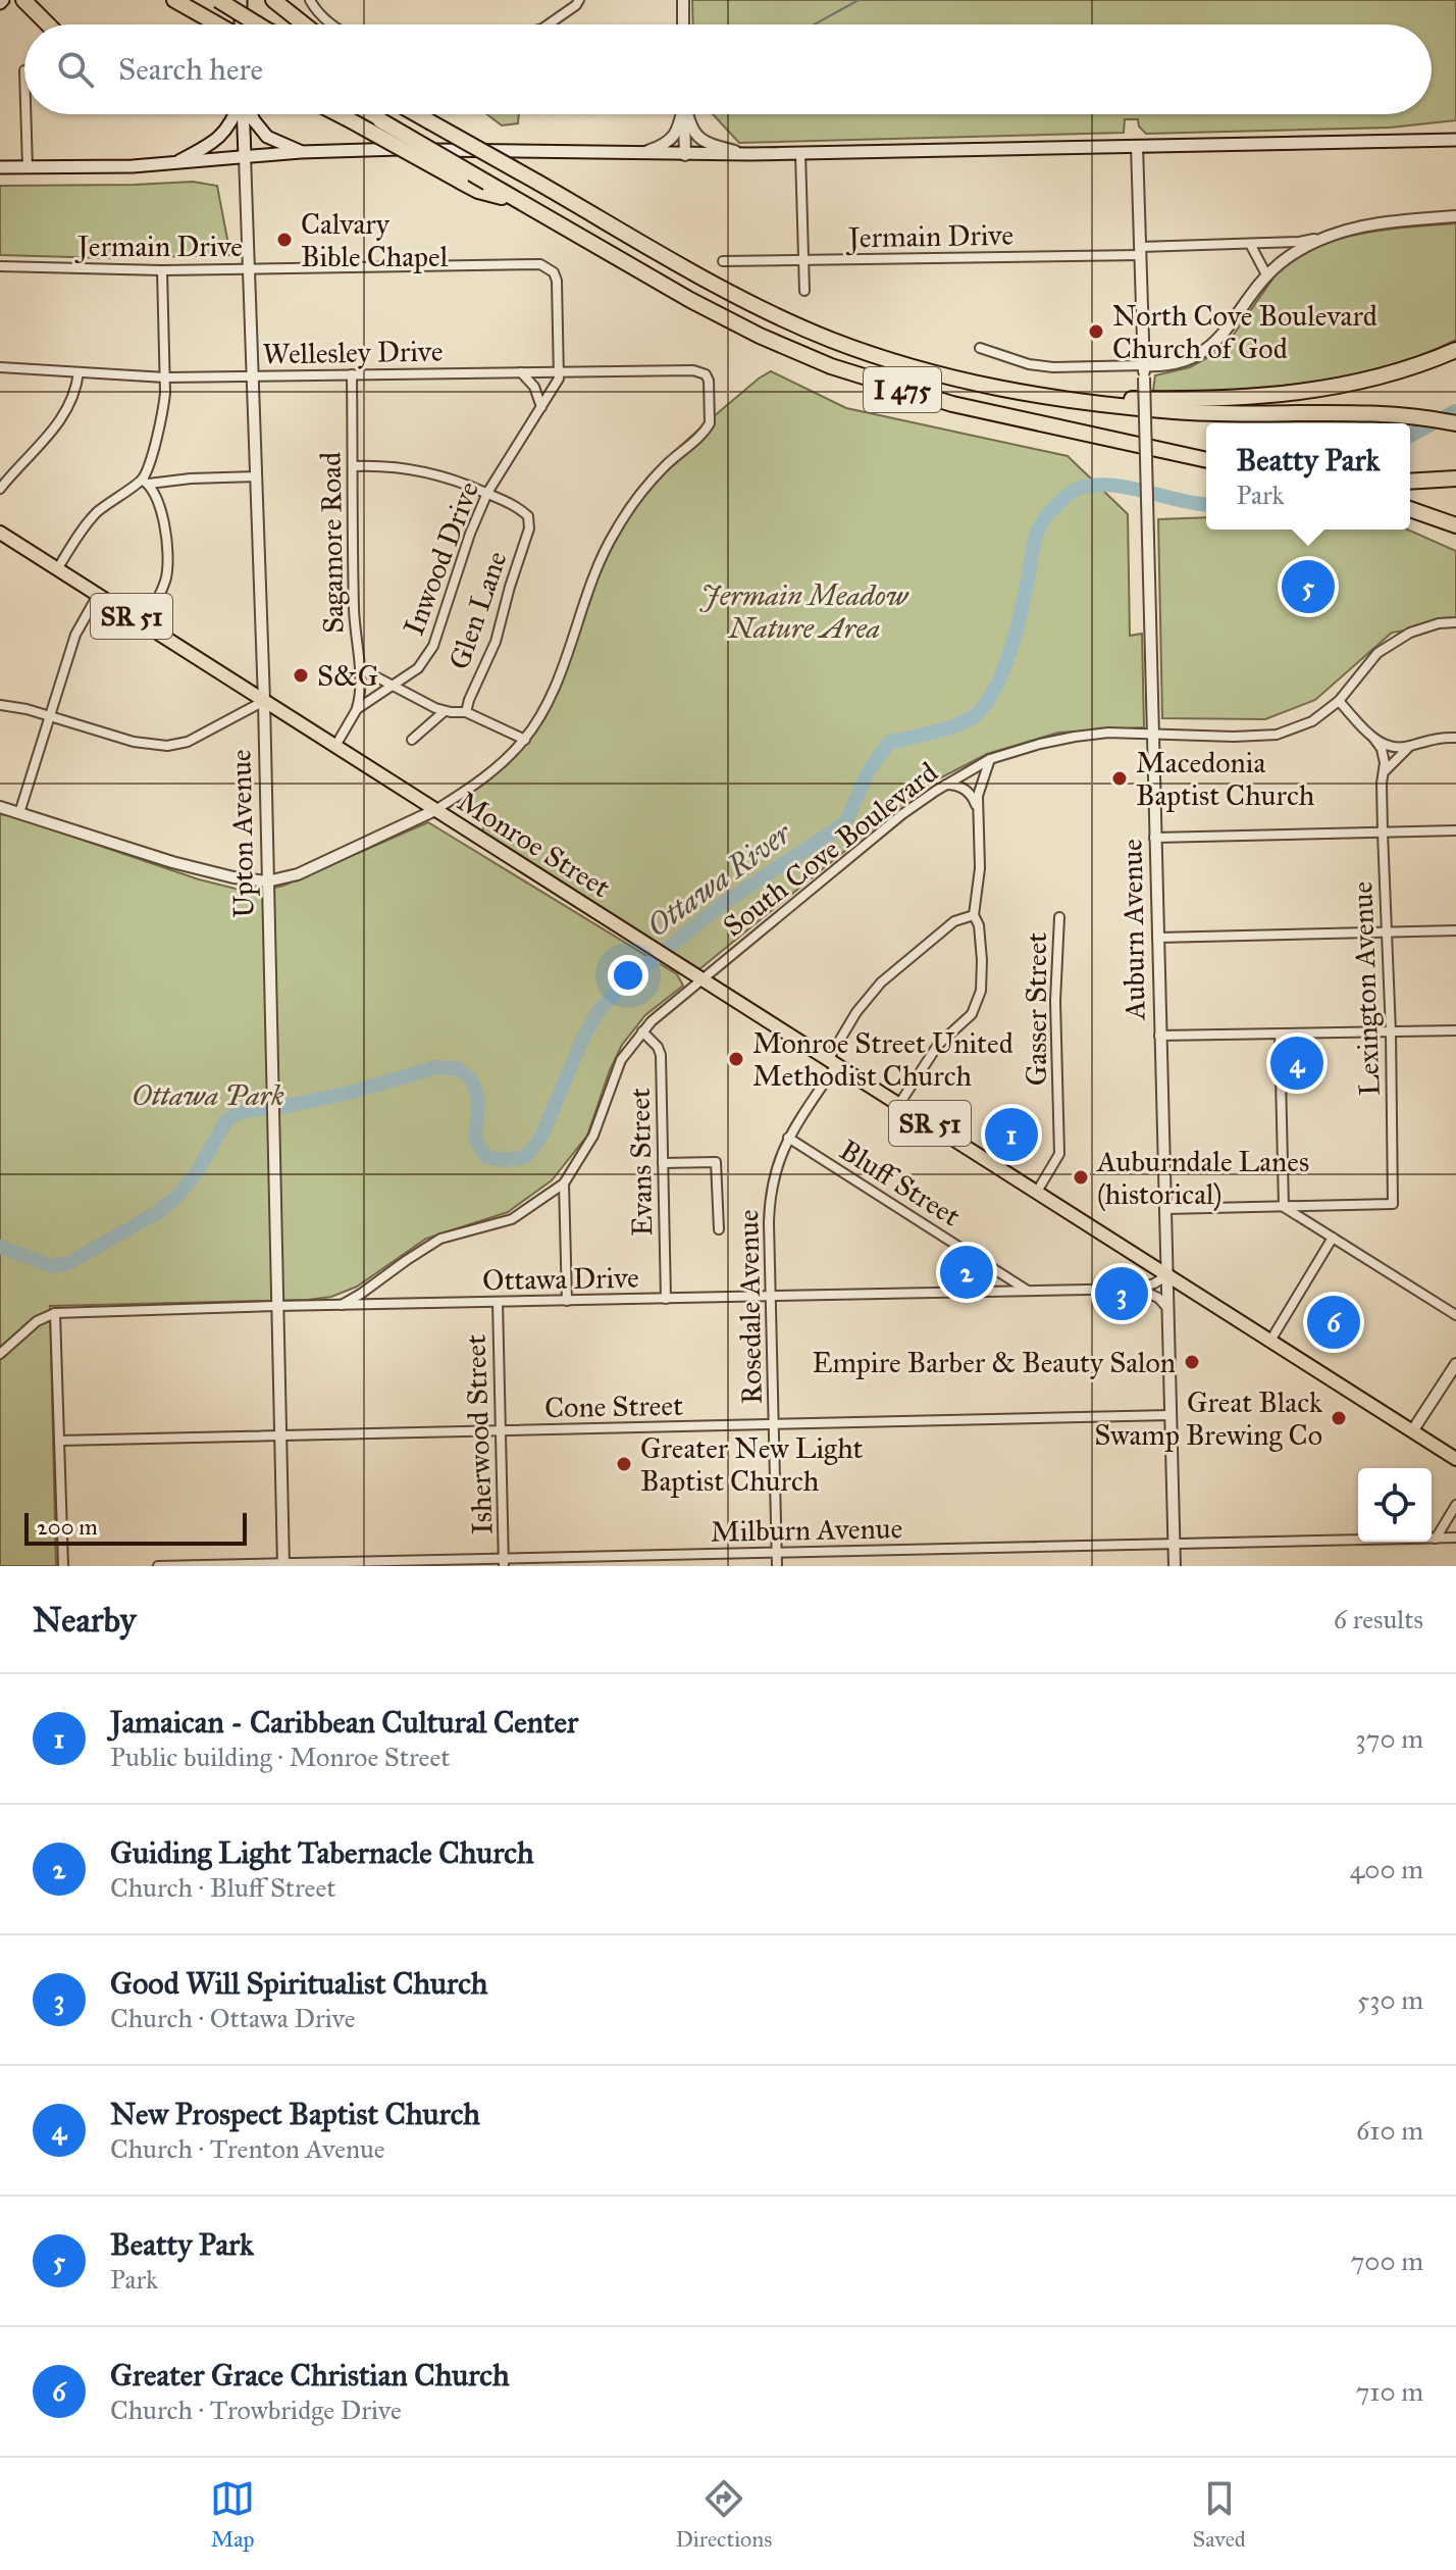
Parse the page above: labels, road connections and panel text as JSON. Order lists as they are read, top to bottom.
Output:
{
  "streets": {
    "highway": ["I 475"],
    "main road": ["SR 51", "Upton Avenue", "Monroe Street"],
    "street": [
      "Jermain Drive",
      "Wellesley Drive",
      "Sagamore Road",
      "Inwood Drive",
      "Glen Lane",
      "South Cove Boulevard",
      "Auburn Avenue",
      "Lexington Avenue",
      "Gasser Street",
      "Evans Street",
      "Bluff Street",
      "Ottawa Drive",
      "Rosedale Avenue",
      "Cone Street",
      "Isherwood Street",
      "Milburn Avenue"
    ]
  },
  "crossings": [
    ["Jermain Drive", "Inwood Drive"],
    ["Jermain Drive", "Upton Avenue"],
    ["Jermain Drive", "Auburn Avenue"],
    ["Wellesley Drive", "Sagamore Road"],
    ["Wellesley Drive", "Inwood Drive"],
    ["Wellesley Drive", "Upton Avenue"],
    ["Sagamore Road", "Inwood Drive"],
    ["Inwood Drive", "Glen Lane"],
    ["Inwood Drive", "Monroe Street"],
    ["Upton Avenue", "Monroe Street"],
    ["Upton Avenue", "Ottawa Drive"],
    ["Upton Avenue", "Cone Street"],
    ["Upton Avenue", "Milburn Avenue"],
    ["Monroe Street", "South Cove Boulevard"],
    ["Monroe Street", "Auburn Avenue"],
    ["Monroe Street", "Gasser Street"],
    ["Monroe Street", "Ottawa Drive"],
    ["Monroe Street", "Rosedale Avenue"],
    ["South Cove Boulevard", "Auburn Avenue"],
    ["South Cove Boulevard", "Evans Street"],
    ["South Cove Boulevard", "Ottawa Drive"],
    ["Auburn Avenue", "Ottawa Drive"],
    ["Auburn Avenue", "Cone Street"],
    ["Auburn Avenue", "Milburn Avenue"],
    ["Evans Street", "Ottawa Drive"],
    ["Bluff Street", "Ottawa Drive"],
    ["Bluff Street", "Rosedale Avenue"],
    ["Ottawa Drive", "Rosedale Avenue"],
    ["Ottawa Drive", "Isherwood Street"],
    ["Rosedale Avenue", "Cone Street"],
    ["Rosedale Avenue", "Milburn Avenue"],
    ["Cone Street", "Isherwood Street"],
    ["Isherwood Street", "Milburn Avenue"]
  ],
  "water": ["Ottawa River"],
  "parks": ["Jermain Meadow Nature Area", "Ottawa Park"],
  "places": [
    "Calvary Bible Chapel",
    "North Cove Boulevard Church of God",
    "S&G",
    "Macedonia Baptist Church",
    "Monroe Street United Methodist Church",
    "Auburndale Lanes (historical)",
    "Empire Barber & Beauty Salon",
    "Great Black Swamp Brewing Co",
    "Greater New Light Baptist Church"
  ],
  "scale_bar": "200 m",
  "page": {
    "search": "Search here",
    "popup": ["Beatty Park", "Park"],
    "pins": [
      "5",
      "4",
      "1",
      "2",
      "3",
      "6"
    ],
    "scale": "200 m",
    "heading": ["Nearby", "6 results"],
    "list": [
      {
        "mark": "1",
        "name": "Jamaican - Caribbean Cultural Center",
        "note": "Public building · Monroe Street",
        "value": "370 m"
      },
      {
        "mark": "2",
        "name": "Guiding Light Tabernacle Church",
        "note": "Church · Bluff Street",
        "value": "400 m"
      },
      {
        "mark": "3",
        "name": "Good Will Spiritualist Church",
        "note": "Church · Ottawa Drive",
        "value": "530 m"
      },
      {
        "mark": "4",
        "name": "New Prospect Baptist Church",
        "note": "Church · Trenton Avenue",
        "value": "610 m"
      },
      {
        "mark": "5",
        "name": "Beatty Park",
        "note": "Park",
        "value": "700 m"
      },
      {
        "mark": "6",
        "name": "Greater Grace Christian Church",
        "note": "Church · Trowbridge Drive",
        "value": "710 m"
      }
    ],
    "nav": ["Map", "Directions", "Saved"]
  }
}
